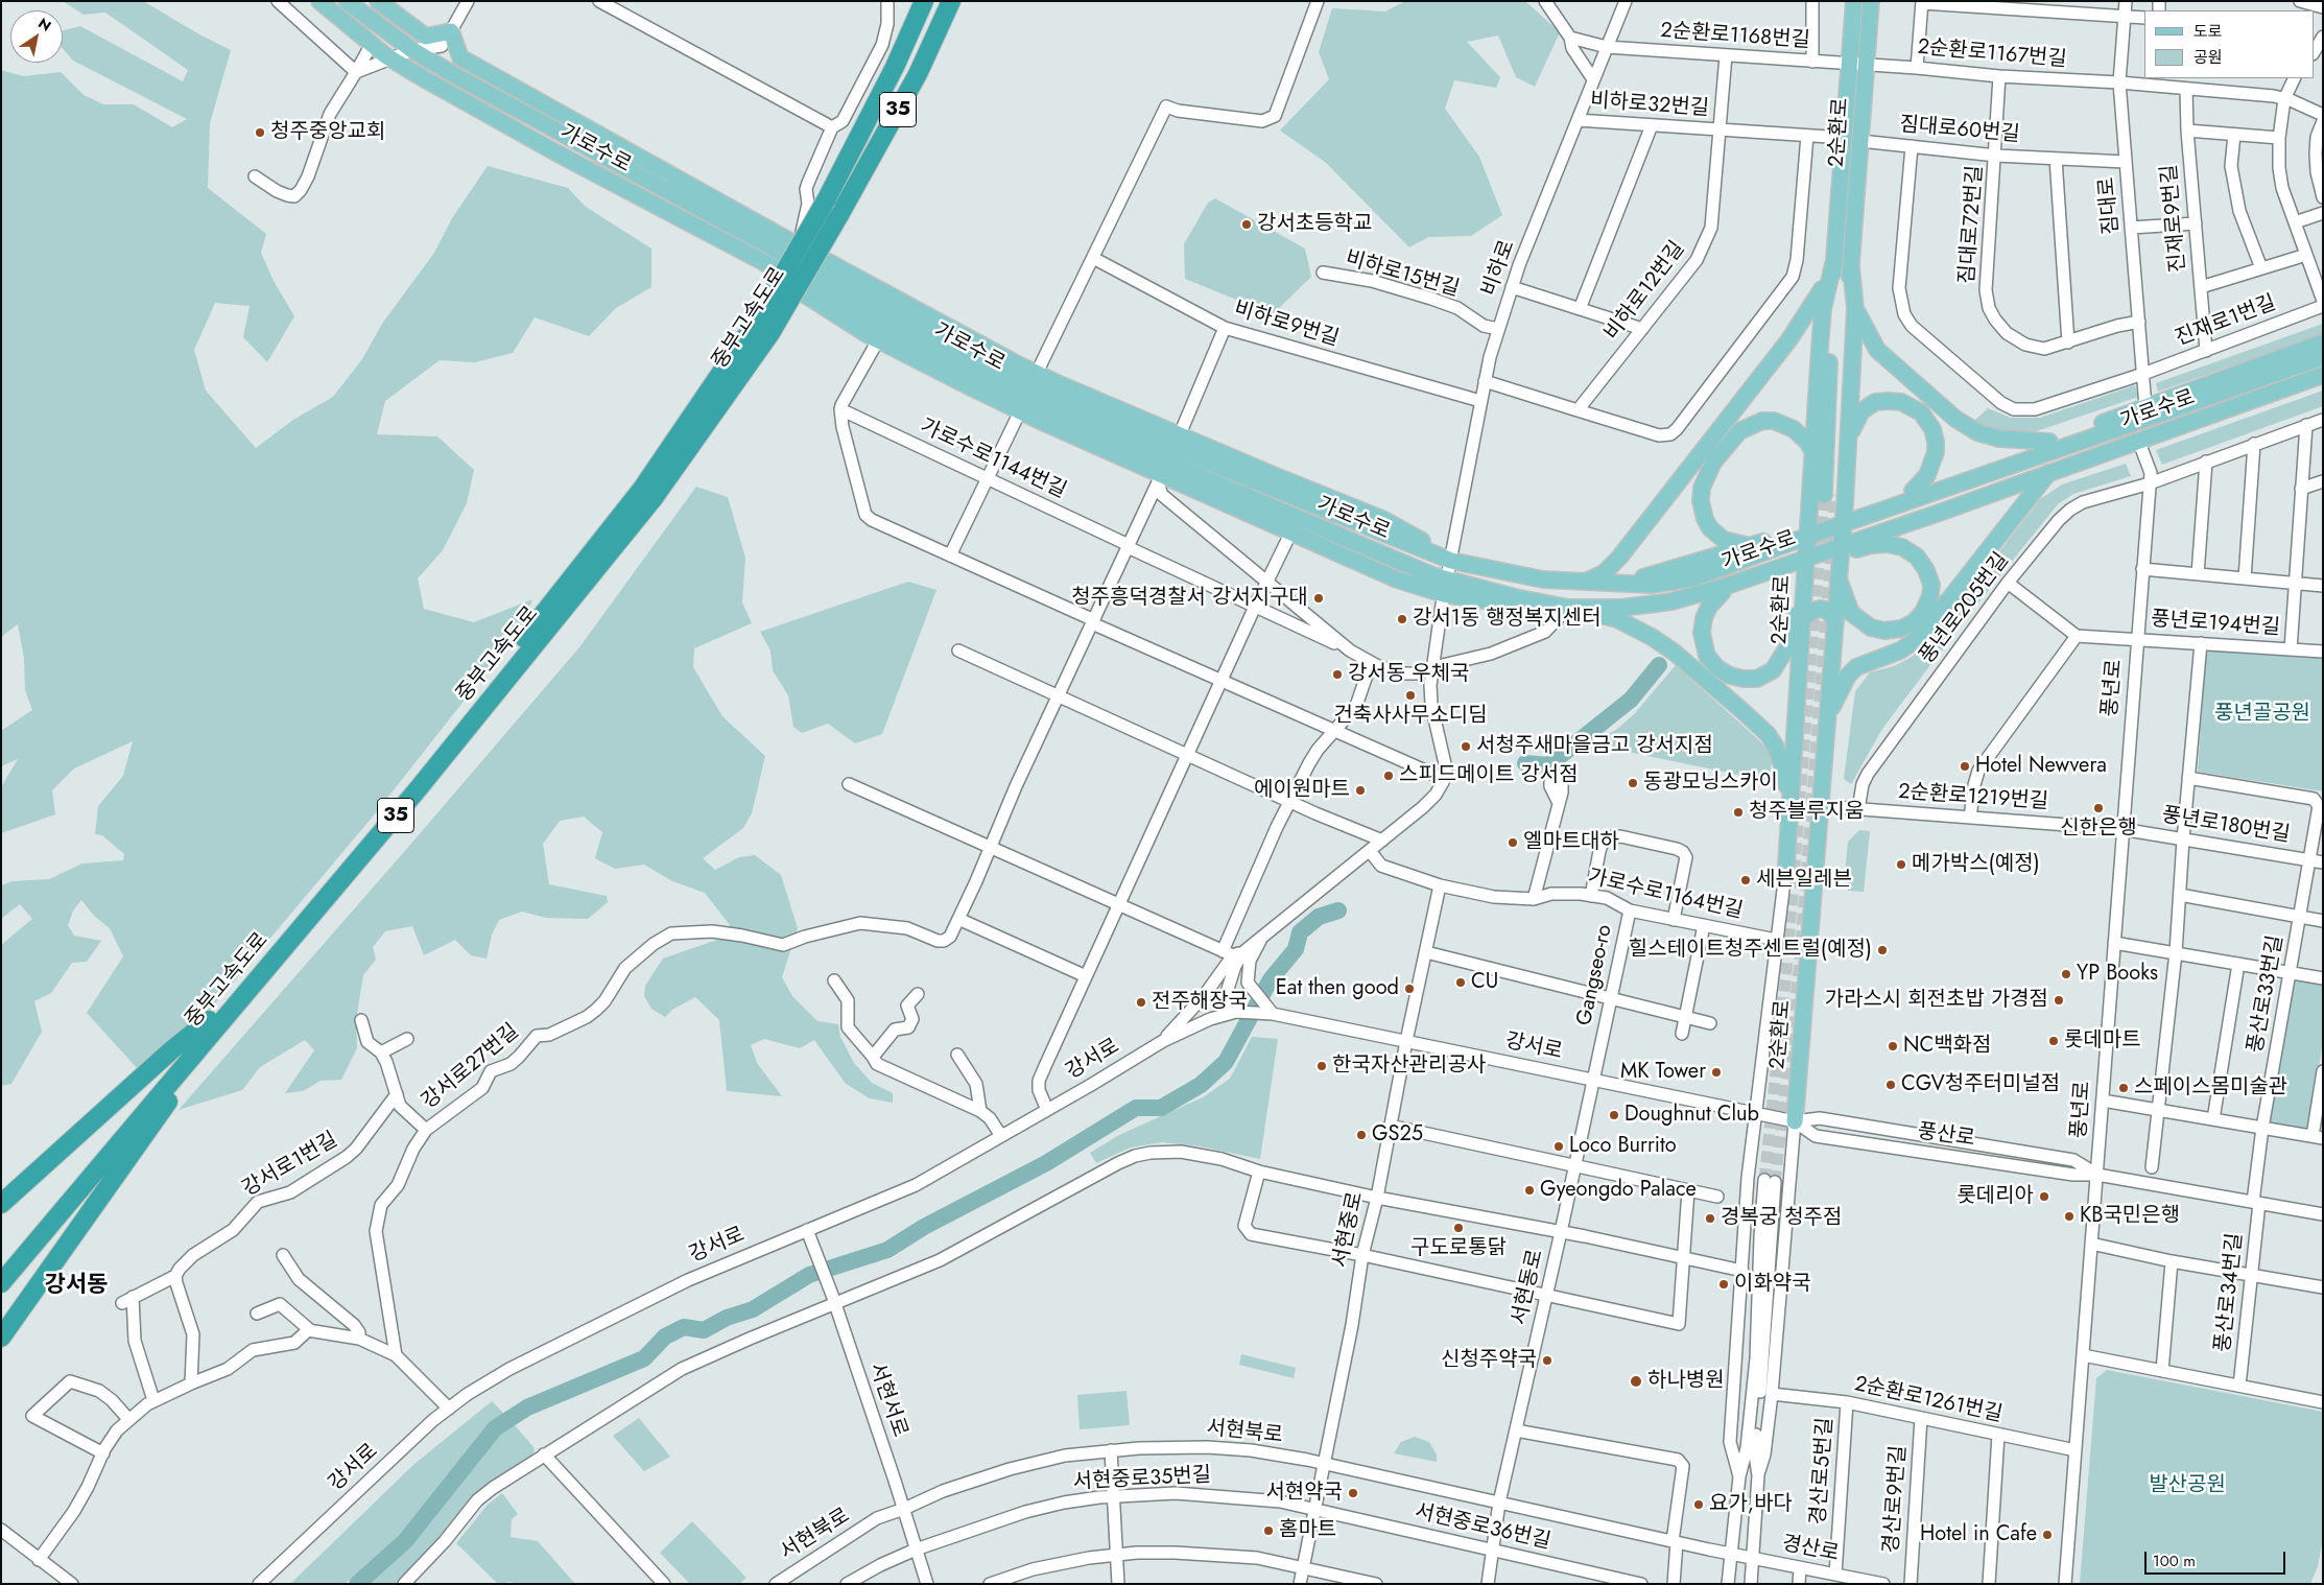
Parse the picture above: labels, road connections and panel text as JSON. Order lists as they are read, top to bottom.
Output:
{
  "streets": {
    "highway": ["35", "중부고속도로"],
    "main road": ["2순환로", "가로수로"],
    "street": [
      "2순환로1168번길",
      "2순환로1167번길",
      "비하로32번길",
      "짐대로60번길",
      "짐대로",
      "진재로9번길",
      "짐대로72번길",
      "비하로",
      "비하로15번길",
      "비하로12번길",
      "진재로1번길",
      "비하로9번길",
      "가로수로1144번길",
      "풍년로205번길",
      "풍년로194번길",
      "풍년로",
      "2순환로1219번길",
      "풍년로180번길",
      "가로수로1164번길",
      "Gangseo-ro",
      "풍산로33번길",
      "강서로",
      "강서로27번길",
      "풍산로",
      "강서로1번길",
      "서현중로",
      "서현동로",
      "풍산로34번길",
      "서현서로",
      "2순환로1261번길",
      "서현북로",
      "경산로5번길",
      "서현중로35번길",
      "경산로9번길",
      "서현중로36번길",
      "경산로"
    ]
  },
  "crossings": [
    ["2순환로1168번길", "2순환로1167번길"],
    ["2순환로1168번길", "2순환로"],
    ["2순환로1168번길", "비하로"],
    ["2순환로1168번길", "비하로12번길"],
    ["2순환로1167번길", "2순환로"],
    ["2순환로1167번길", "짐대로"],
    ["2순환로1167번길", "진재로9번길"],
    ["2순환로1167번길", "짐대로72번길"],
    ["비하로32번길", "2순환로"],
    ["비하로32번길", "비하로"],
    ["비하로32번길", "비하로12번길"],
    ["짐대로60번길", "2순환로"],
    ["짐대로60번길", "짐대로"],
    ["짐대로60번길", "짐대로72번길"],
    ["짐대로60번길", "진재로1번길"],
    ["2순환로", "가로수로"],
    ["2순환로", "2순환로1219번길"],
    ["2순환로", "풍산로"],
    ["가로수로", "짐대로"],
    ["가로수로", "비하로"],
    ["가로수로", "풍년로"],
    ["짐대로", "짐대로72번길"],
    ["짐대로", "진재로1번길"],
    ["비하로", "비하로15번길"],
    ["비하로", "비하로9번길"],
    ["풍년로205번길", "풍년로194번길"],
    ["풍년로205번길", "풍년로"],
    ["풍년로205번길", "2순환로1219번길"],
    ["풍년로194번길", "풍년로"],
    ["풍년로", "2순환로1219번길"],
    ["풍년로", "풍년로180번길"],
    ["풍년로", "풍산로"],
    ["풍년로", "2순환로1261번길"],
    ["2순환로1219번길", "풍년로180번길"],
    ["풍년로180번길", "풍산로33번길"],
    ["가로수로1164번길", "Gangseo-ro"],
    ["가로수로1164번길", "서현중로"],
    ["Gangseo-ro", "강서로"],
    ["Gangseo-ro", "서현동로"],
    ["풍산로33번길", "풍산로"],
    ["풍산로33번길", "풍산로34번길"],
    ["강서로", "풍산로"],
    ["강서로", "서현중로"],
    ["강서로", "서현동로"],
    ["강서로", "서현서로"],
    ["풍산로", "풍산로34번길"],
    ["서현중로", "서현북로"],
    ["서현중로", "서현중로35번길"],
    ["서현중로", "서현중로36번길"],
    ["서현동로", "서현북로"],
    ["서현동로", "서현중로36번길"],
    ["서현서로", "서현북로"],
    ["서현서로", "서현중로35번길"],
    ["2순환로1261번길", "경산로5번길"],
    ["2순환로1261번길", "경산로9번길"],
    ["서현북로", "경산로"],
    ["경산로5번길", "경산로"],
    ["서현중로35번길", "서현중로36번길"]
  ],
  "districts": ["강서동"],
  "parks": ["풍년골공원", "발산공원"],
  "places": [
    "청주중앙교회",
    "강서초등학교",
    "청주흥덕경찰서 강서지구대",
    "강서1동 행정복지센터",
    "강서동 우체국",
    "건축사사무소디딤",
    "서청주새마을금고 강서지점",
    "Hotel Newvera",
    "스피드메이트 강서점",
    "동광모닝스카이",
    "에이원마트",
    "신한은행",
    "청주블루지움",
    "엘마트대하",
    "메가박스(예정)",
    "세븐일레븐",
    "힐스테이트청주센트럴(예정)",
    "YP Books",
    "CU",
    "Eat then good",
    "가라스시 회전초밥 가경점",
    "전주해장국",
    "롯데마트",
    "NC백화점",
    "한국자산관리공사",
    "MK Tower",
    "CGV청주터미널점",
    "스페이스몸미술관",
    "Doughnut Club",
    "GS25",
    "Loco Burrito",
    "Gyeongdo Palace",
    "롯데리아",
    "KB국민은행",
    "경복궁 청주점",
    "구도로통닭",
    "이화약국",
    "신청주약국",
    "하나병원",
    "서현약국",
    "요가,바다",
    "홈마트",
    "Hotel in Cafe"
  ],
  "legend": ["도로", "공원"],
  "scale_bar": "100 m",
  "north": "top right"
}
